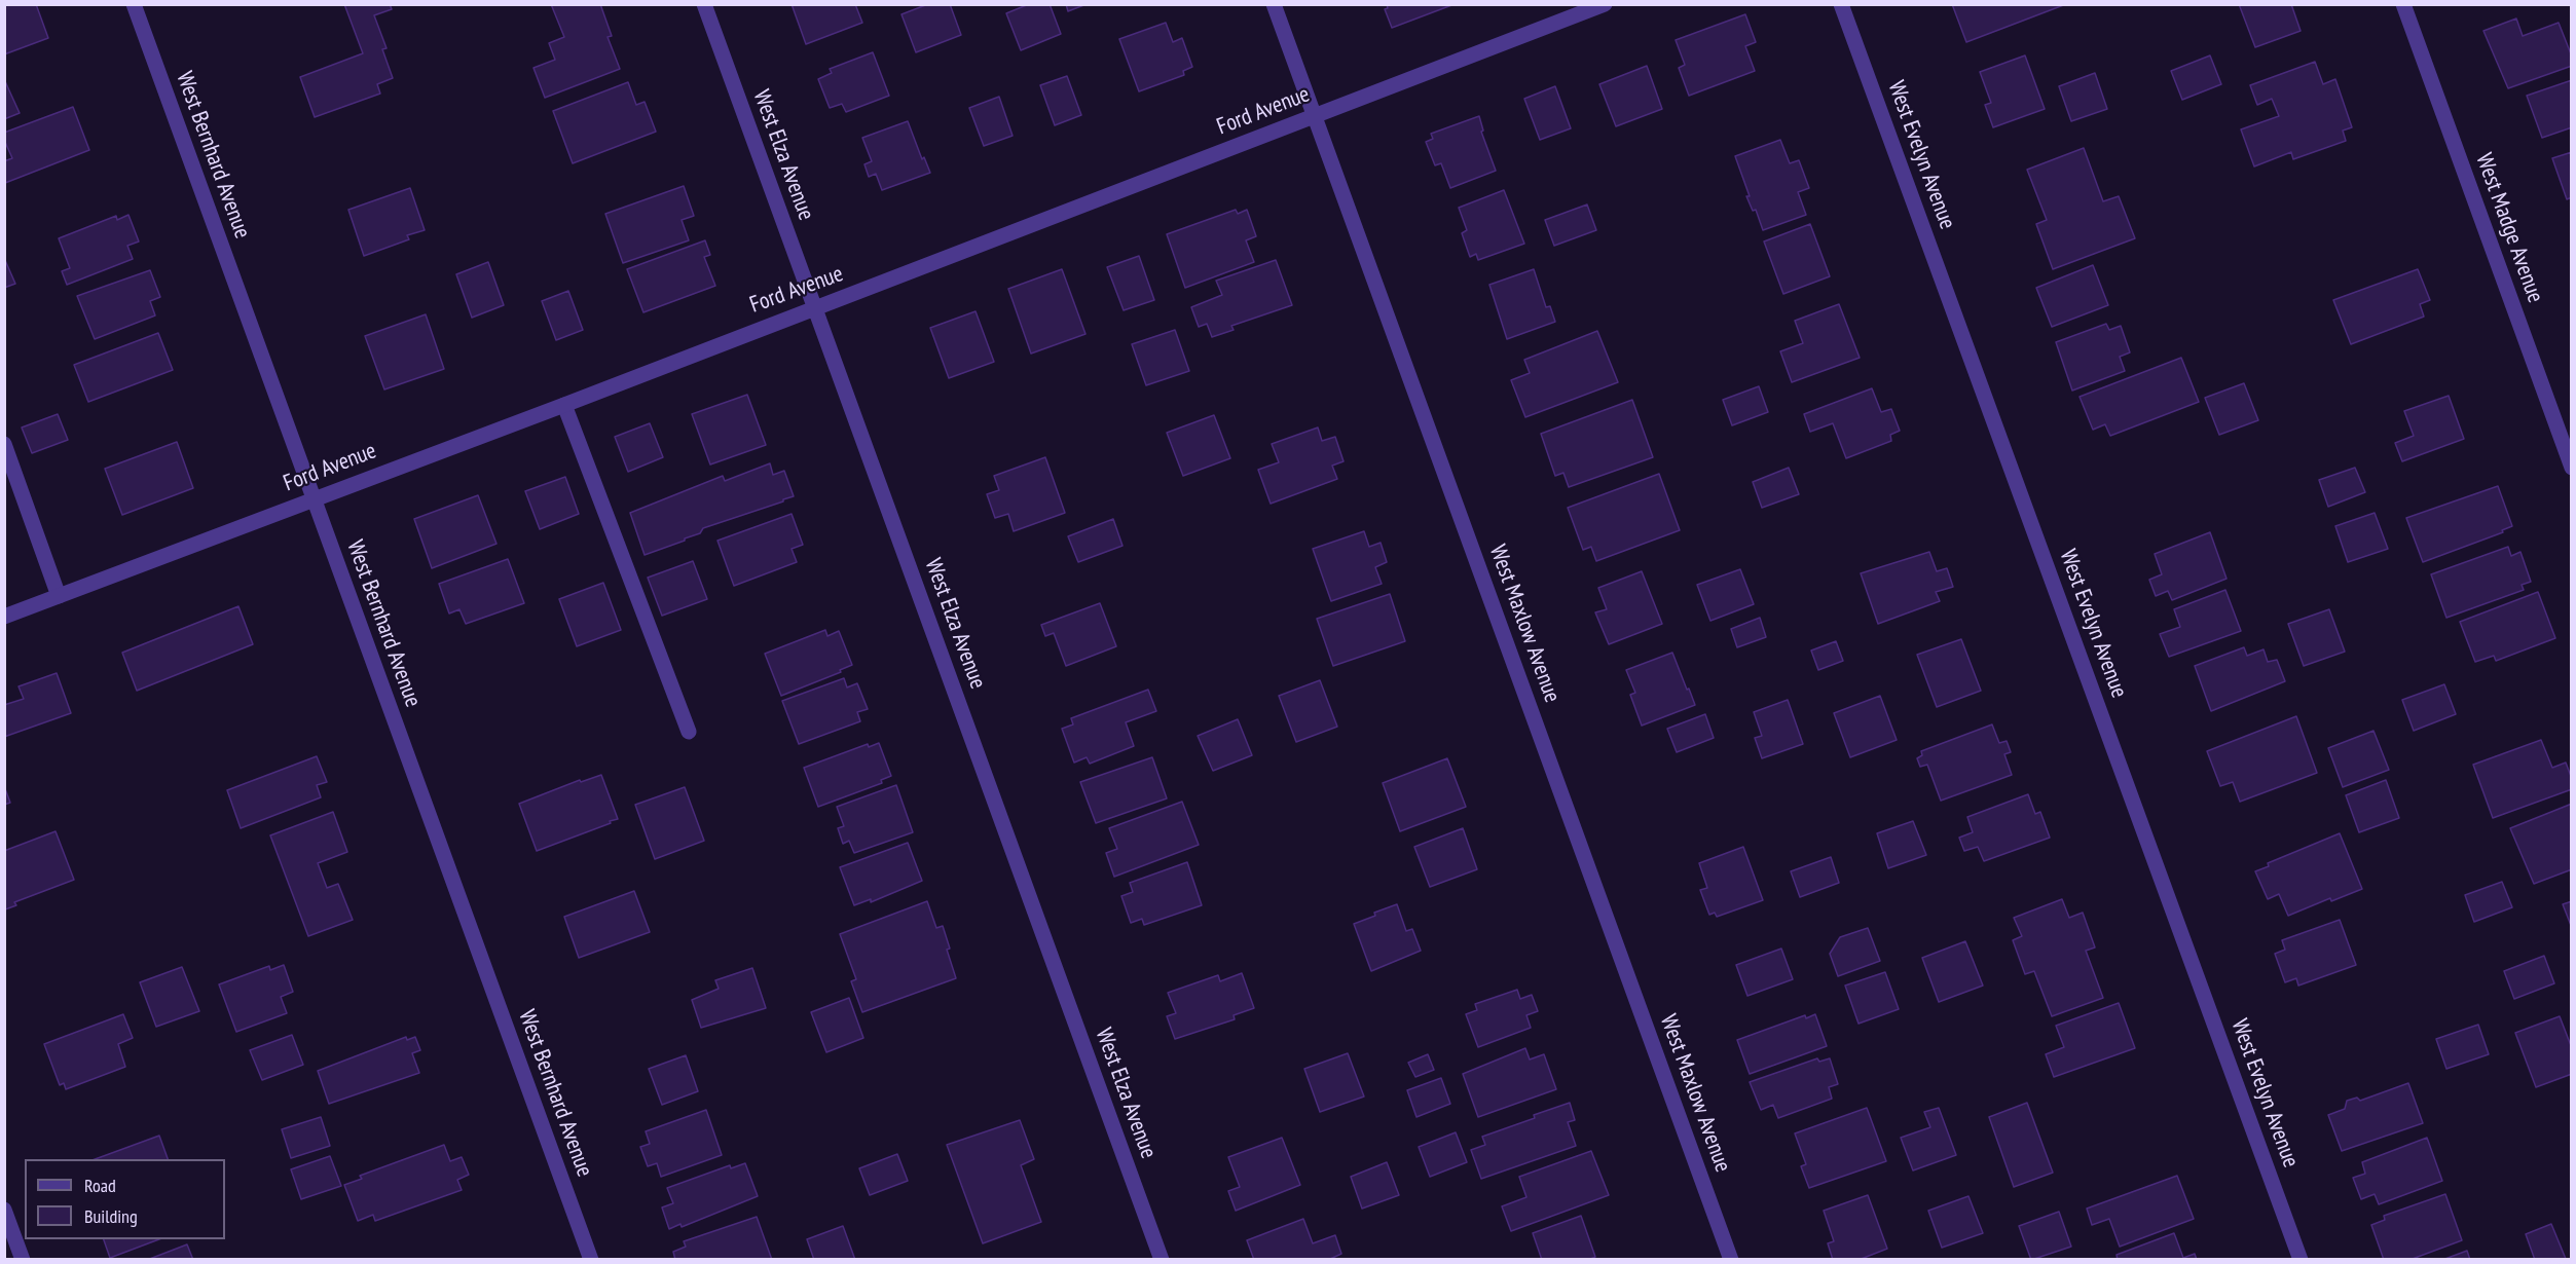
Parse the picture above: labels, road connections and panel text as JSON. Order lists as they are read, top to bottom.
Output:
{
  "streets": {
    "street": [
      "Ford Avenue",
      "West Bernhard Avenue",
      "West Elza Avenue",
      "West Evelyn Avenue",
      "West Madge Avenue",
      "West Maxlow Avenue"
    ]
  },
  "crossings": [
    ["Ford Avenue", "West Bernhard Avenue"],
    ["Ford Avenue", "West Elza Avenue"],
    ["Ford Avenue", "West Maxlow Avenue"]
  ],
  "legend": ["Road", "Building"]
}
